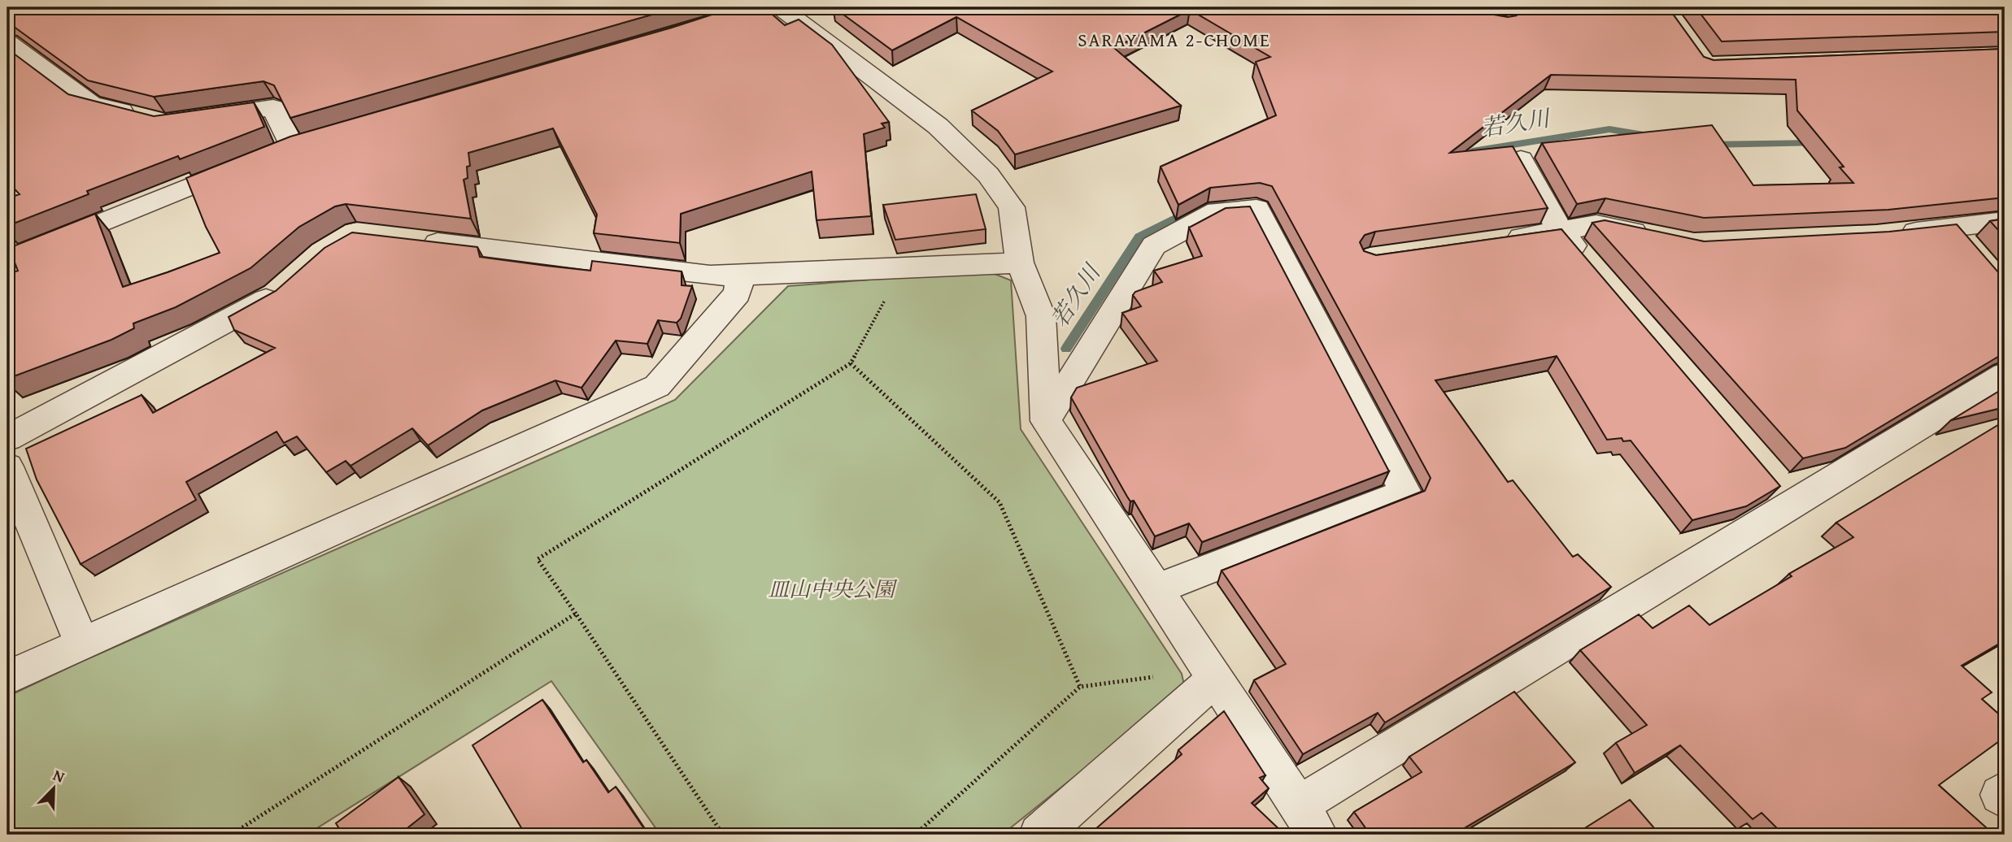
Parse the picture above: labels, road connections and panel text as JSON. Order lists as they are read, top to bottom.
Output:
{
  "districts": ["SARAYAMA 2-CHOME"],
  "water": ["若久川"],
  "parks": ["皿山中央公園"],
  "north": "top right"
}
